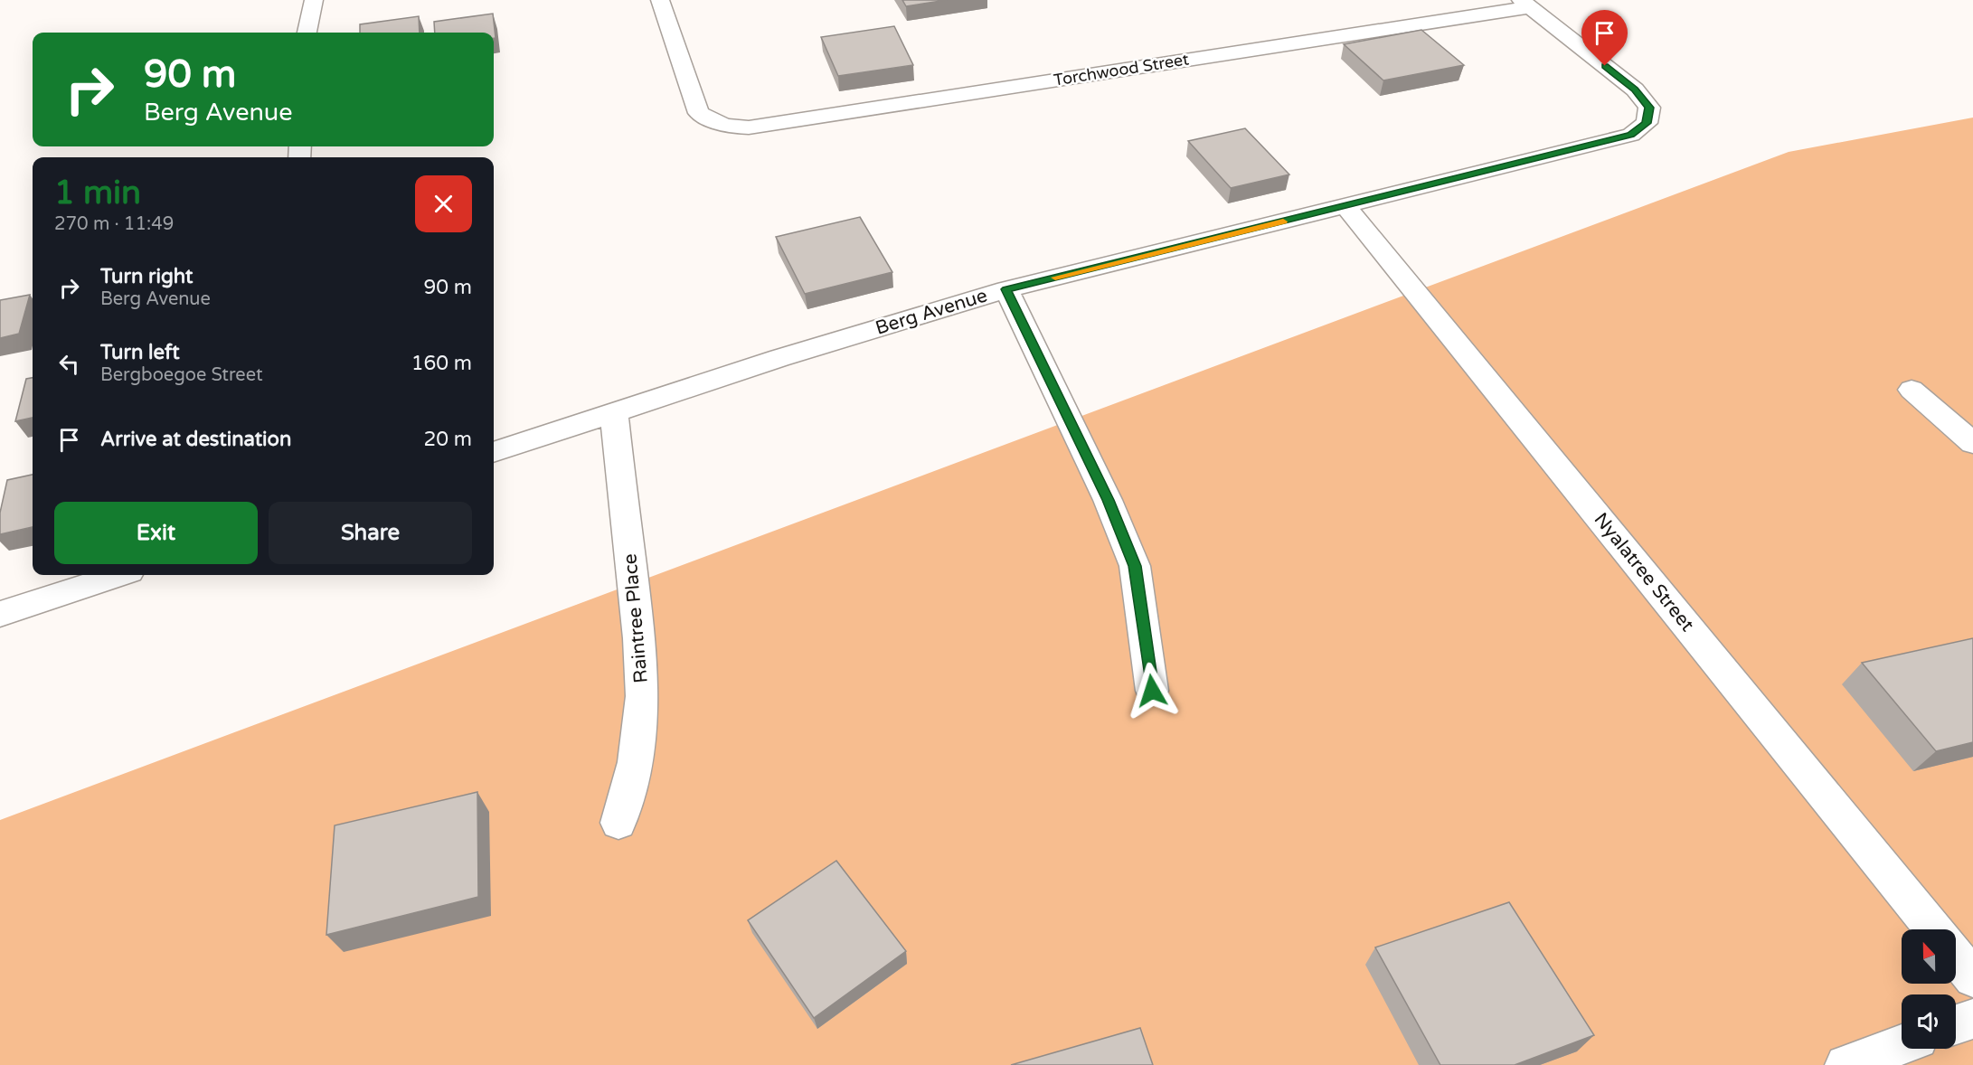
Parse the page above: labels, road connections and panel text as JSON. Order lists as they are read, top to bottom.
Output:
{
  "streets": {
    "street": [
      "Torchwood Street",
      "Berg Avenue",
      "Nyalatree Street",
      "Raintree Place"
    ]
  },
  "crossings": [
    ["Torchwood Street", "Berg Avenue"],
    ["Berg Avenue", "Nyalatree Street"],
    ["Berg Avenue", "Raintree Place"]
  ],
  "north": "top",
  "page": {
    "turn": ["90 m", "Berg Avenue"],
    "heading": ["1 min", "270 m · 11:49"],
    "list": [
      {
        "name": "Turn right",
        "note": "Berg Avenue",
        "value": "90 m"
      },
      {
        "name": "Turn left",
        "note": "Bergboegoe Street",
        "value": "160 m"
      },
      {
        "name": "Arrive at destination",
        "value": "20 m"
      }
    ],
    "buttons": ["Exit", "Share"]
  }
}
